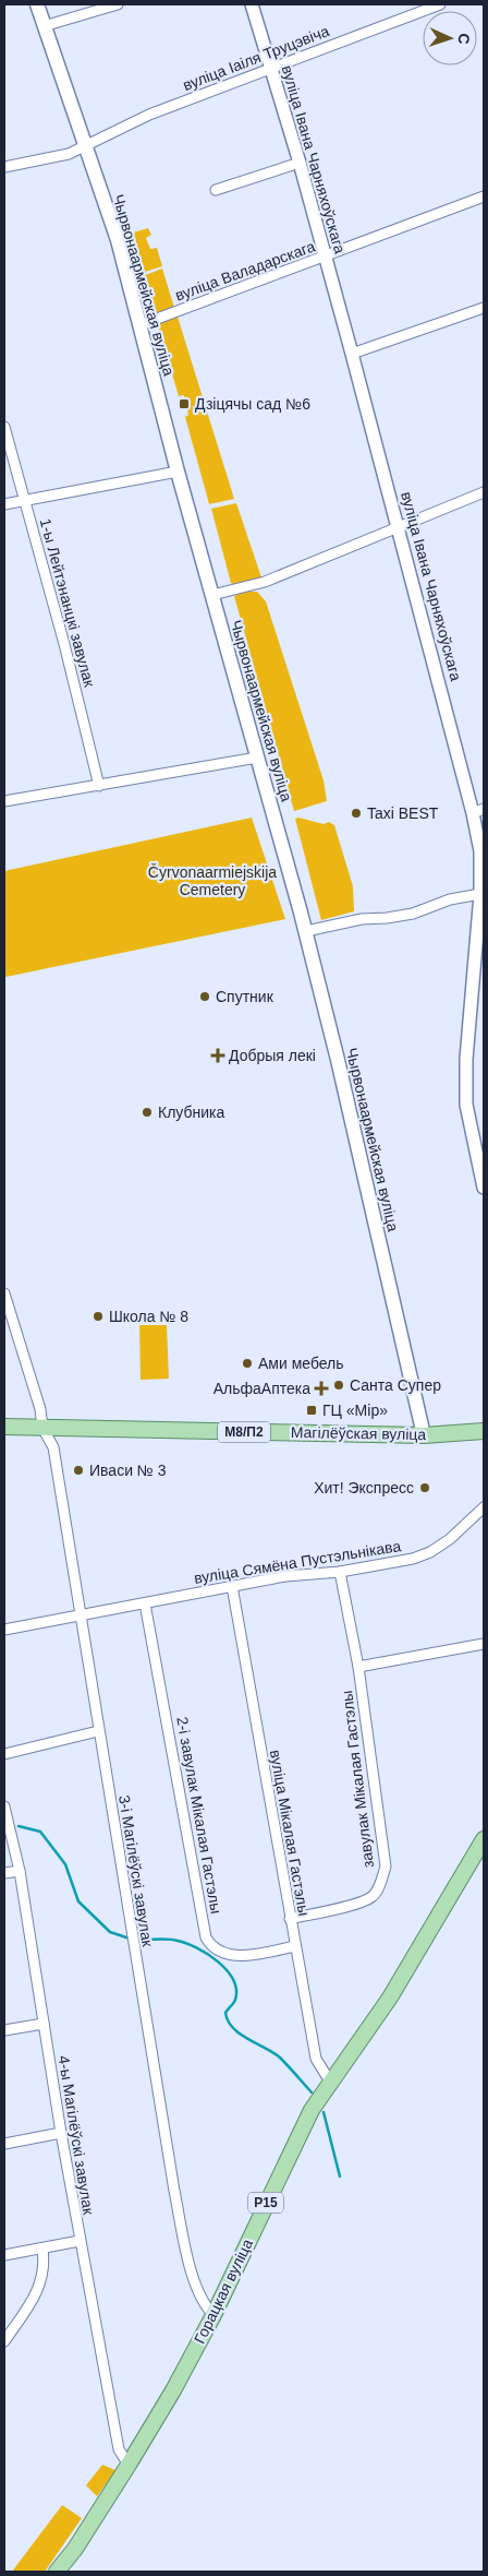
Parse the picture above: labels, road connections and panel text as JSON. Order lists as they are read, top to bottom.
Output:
{
  "streets": {
    "main road": [
      "Чырвонаармейская вуліца",
      "М8/П2",
      "Магілёўская вуліца",
      "Р15",
      "Горацкая вуліца"
    ],
    "street": [
      "вуліца Іаіля Труцэвіча",
      "вуліца Івана Чарняхоўскага",
      "вуліца Валадарскага",
      "1-ы Лейтэнанцкі завулак",
      "вуліца Сямёна Пустэльнікава",
      "завулак Мікалая Гастэлы",
      "2-і завулак Мікалая Гастэлы",
      "вуліца Мікалая Гастэлы",
      "3-і Магілёўскі завулак",
      "4-ы Магілёўскі завулак"
    ]
  },
  "crossings": [
    ["вуліца Іаіля Труцэвіча", "вуліца Івана Чарняхоўскага"],
    ["вуліца Іаіля Труцэвіча", "Чырвонаармейская вуліца"],
    ["вуліца Івана Чарняхоўскага", "вуліца Валадарскага"],
    ["вуліца Валадарскага", "Чырвонаармейская вуліца"],
    ["Чырвонаармейская вуліца", "Магілёўская вуліца"],
    ["Магілёўская вуліца", "3-і Магілёўскі завулак"],
    ["вуліца Сямёна Пустэльнікава", "завулак Мікалая Гастэлы"],
    ["вуліца Сямёна Пустэльнікава", "2-і завулак Мікалая Гастэлы"],
    ["вуліца Сямёна Пустэльнікава", "вуліца Мікалая Гастэлы"],
    ["вуліца Сямёна Пустэльнікава", "3-і Магілёўскі завулак"],
    ["завулак Мікалая Гастэлы", "вуліца Мікалая Гастэлы"],
    ["2-і завулак Мікалая Гастэлы", "вуліца Мікалая Гастэлы"],
    ["вуліца Мікалая Гастэлы", "Горацкая вуліца"],
    ["3-і Магілёўскі завулак", "Горацкая вуліца"],
    ["4-ы Магілёўскі завулак", "Горацкая вуліца"]
  ],
  "parks": ["Čyrvonaarmiejskija Cemetery"],
  "places": {
    "transit": ["Дзіцячы сад №6", "ГЦ «Мір»"],
    "other": [
      "Taxi BEST",
      "Спутник",
      "Клубника",
      "Школа № 8",
      "Ами мебель",
      "Санта Супер",
      "Иваси № 3",
      "Хит! Экспресс"
    ],
    "health": ["Добрыя лекі", "АльфаАптека"]
  },
  "north": "right"
}
